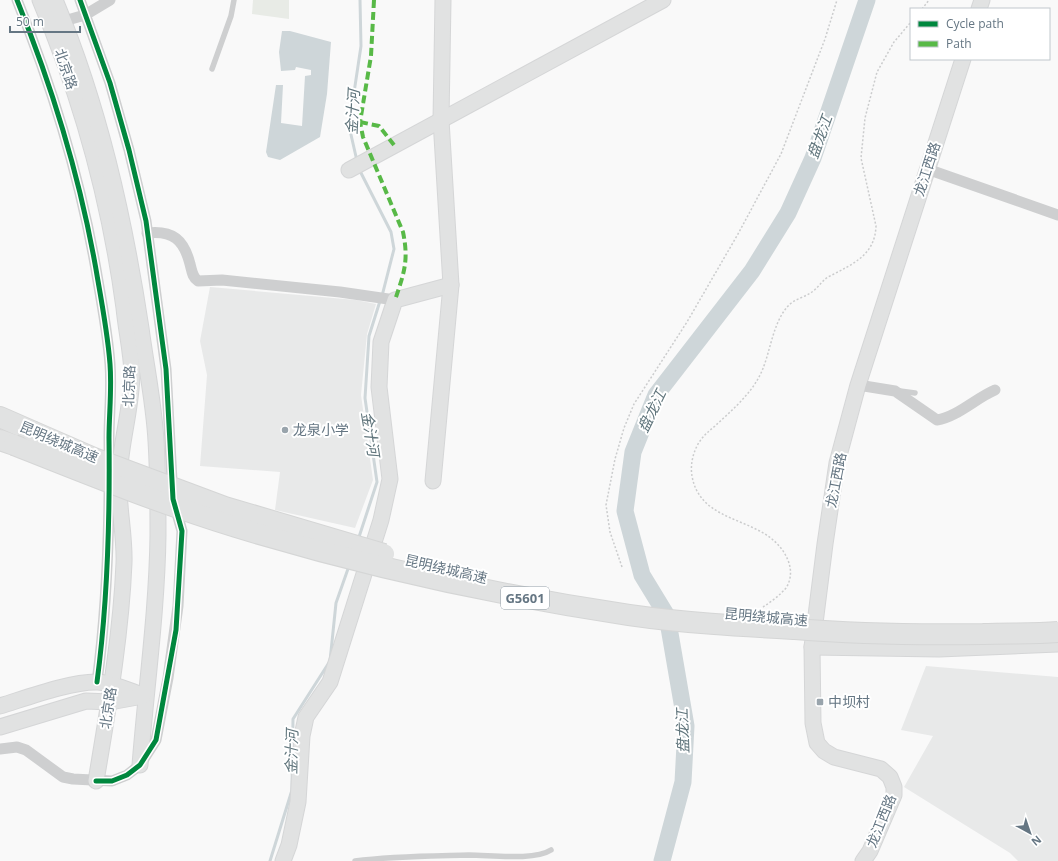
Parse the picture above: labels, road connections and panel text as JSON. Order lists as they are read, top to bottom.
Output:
{
  "streets": {
    "highway": ["昆明绕城高速", "G5601"],
    "street": ["北京路", "龙江西路"]
  },
  "water": ["金汁河", "盘龙江"],
  "places": {
    "other": ["龙泉小学"],
    "transit": ["中坝村"]
  },
  "legend": ["Cycle path", "Path"],
  "scale_bar": "50 m",
  "north": "bottom right"
}
